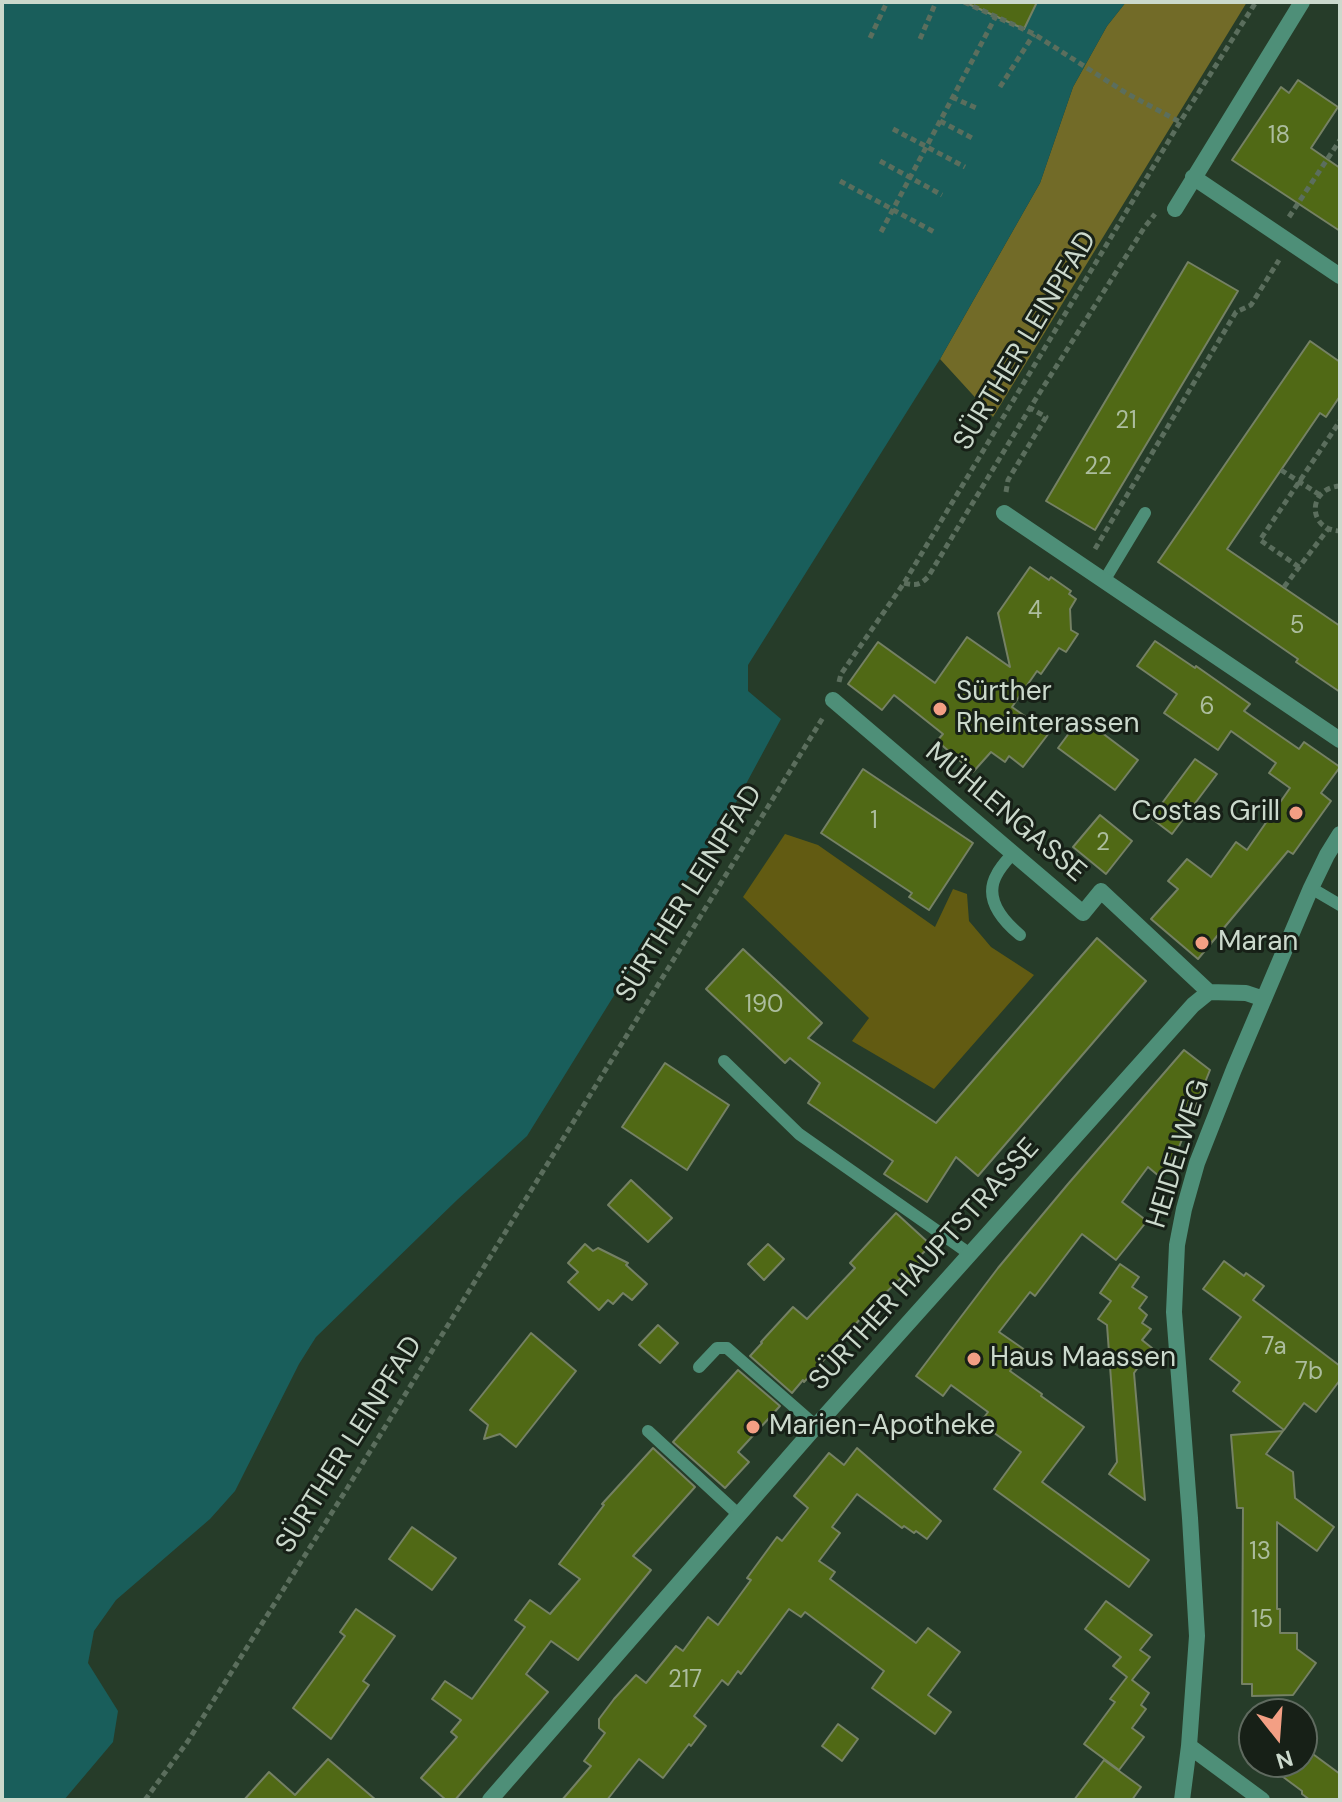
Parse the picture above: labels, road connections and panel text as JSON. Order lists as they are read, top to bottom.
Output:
{
  "streets": {
    "street": ["MÜHLENGASSE", "HEIDELWEG", "SÜRTHER HAUPTSTRASSE"],
    "path": ["SÜRTHER LEINPFAD"]
  },
  "crossings": [
    ["SÜRTHER LEINPFAD", "MÜHLENGASSE"],
    ["MÜHLENGASSE", "SÜRTHER HAUPTSTRASSE"]
  ],
  "places": [
    "Sürther Rheinterassen",
    "Costas Grill",
    "Maran",
    "Haus Maassen",
    "Marien-Apotheke"
  ],
  "house_numbers": [
    "18",
    "21",
    "22",
    "4",
    "5",
    "6",
    "1",
    "2",
    "190",
    "7a",
    "7b",
    "13",
    "15",
    "217"
  ],
  "north": "bottom"
}
